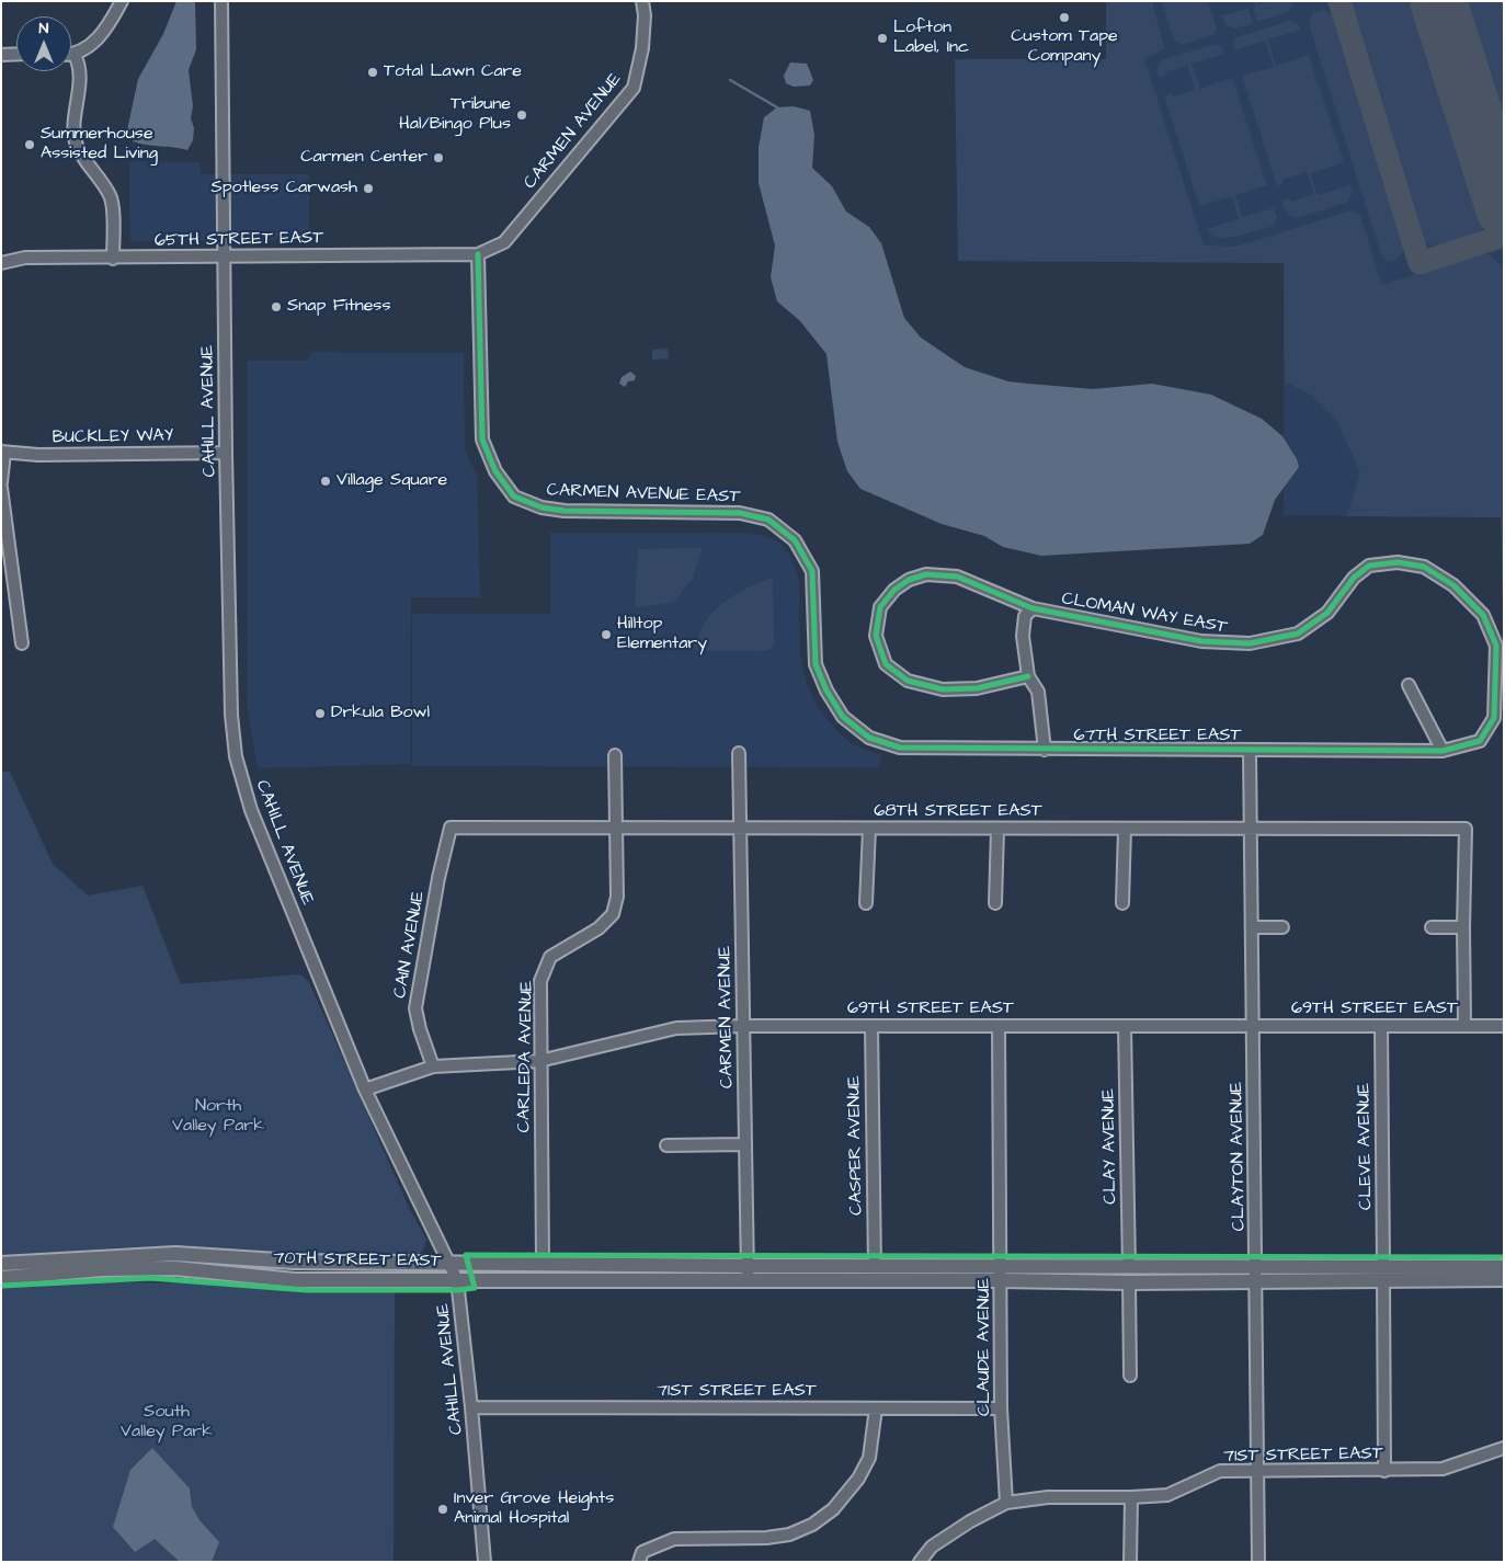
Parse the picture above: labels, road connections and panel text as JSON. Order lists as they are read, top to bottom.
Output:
{
  "streets": {
    "main road": ["70TH STREET EAST"],
    "street": [
      "CARMEN AVENUE",
      "65TH STREET EAST",
      "CAHILL AVENUE",
      "BUCKLEY WAY",
      "CARMEN AVENUE EAST",
      "CLOMAN WAY EAST",
      "67TH STREET EAST",
      "68TH STREET EAST",
      "CAIN AVENUE",
      "69TH STREET EAST",
      "CARLEDA AVENUE",
      "CASPER AVENUE",
      "CLAY AVENUE",
      "CLEVE AVENUE",
      "CLAYTON AVENUE",
      "CLAUDE AVENUE",
      "71ST STREET EAST"
    ]
  },
  "crossings": [
    ["CARMEN AVENUE", "65TH STREET EAST"],
    ["CARMEN AVENUE", "CARMEN AVENUE EAST"],
    ["CARMEN AVENUE", "68TH STREET EAST"],
    ["CARMEN AVENUE", "69TH STREET EAST"],
    ["CARMEN AVENUE", "70TH STREET EAST"],
    ["65TH STREET EAST", "CAHILL AVENUE"],
    ["65TH STREET EAST", "CARMEN AVENUE EAST"],
    ["CAHILL AVENUE", "BUCKLEY WAY"],
    ["CAHILL AVENUE", "69TH STREET EAST"],
    ["CAHILL AVENUE", "70TH STREET EAST"],
    ["CAHILL AVENUE", "71ST STREET EAST"],
    ["CARMEN AVENUE EAST", "67TH STREET EAST"],
    ["CLOMAN WAY EAST", "67TH STREET EAST"],
    ["67TH STREET EAST", "CLAYTON AVENUE"],
    ["68TH STREET EAST", "CAIN AVENUE"],
    ["68TH STREET EAST", "CARLEDA AVENUE"],
    ["68TH STREET EAST", "CLAYTON AVENUE"],
    ["CAIN AVENUE", "69TH STREET EAST"],
    ["69TH STREET EAST", "CARLEDA AVENUE"],
    ["69TH STREET EAST", "CASPER AVENUE"],
    ["69TH STREET EAST", "CLAY AVENUE"],
    ["69TH STREET EAST", "CLEVE AVENUE"],
    ["69TH STREET EAST", "CLAYTON AVENUE"],
    ["69TH STREET EAST", "CLAUDE AVENUE"],
    ["CARLEDA AVENUE", "70TH STREET EAST"],
    ["CASPER AVENUE", "70TH STREET EAST"],
    ["CLAY AVENUE", "70TH STREET EAST"],
    ["CLEVE AVENUE", "70TH STREET EAST"],
    ["CLEVE AVENUE", "71ST STREET EAST"],
    ["CLAYTON AVENUE", "70TH STREET EAST"],
    ["CLAYTON AVENUE", "71ST STREET EAST"],
    ["70TH STREET EAST", "CLAUDE AVENUE"],
    ["CLAUDE AVENUE", "71ST STREET EAST"]
  ],
  "parks": ["North Valley Park", "South Valley Park"],
  "places": [
    "Custom Tape Company",
    "Lofton Label, Inc",
    "Total Lawn Care",
    "Tribune Hal/Bingo Plus",
    "Summerhouse Assisted Living",
    "Carmen Center",
    "Spotless Carwash",
    "Snap Fitness",
    "Village Square",
    "Hilltop Elementary",
    "Drkula Bowl",
    "Inver Grove Heights Animal Hospital"
  ],
  "north": "top"
}
